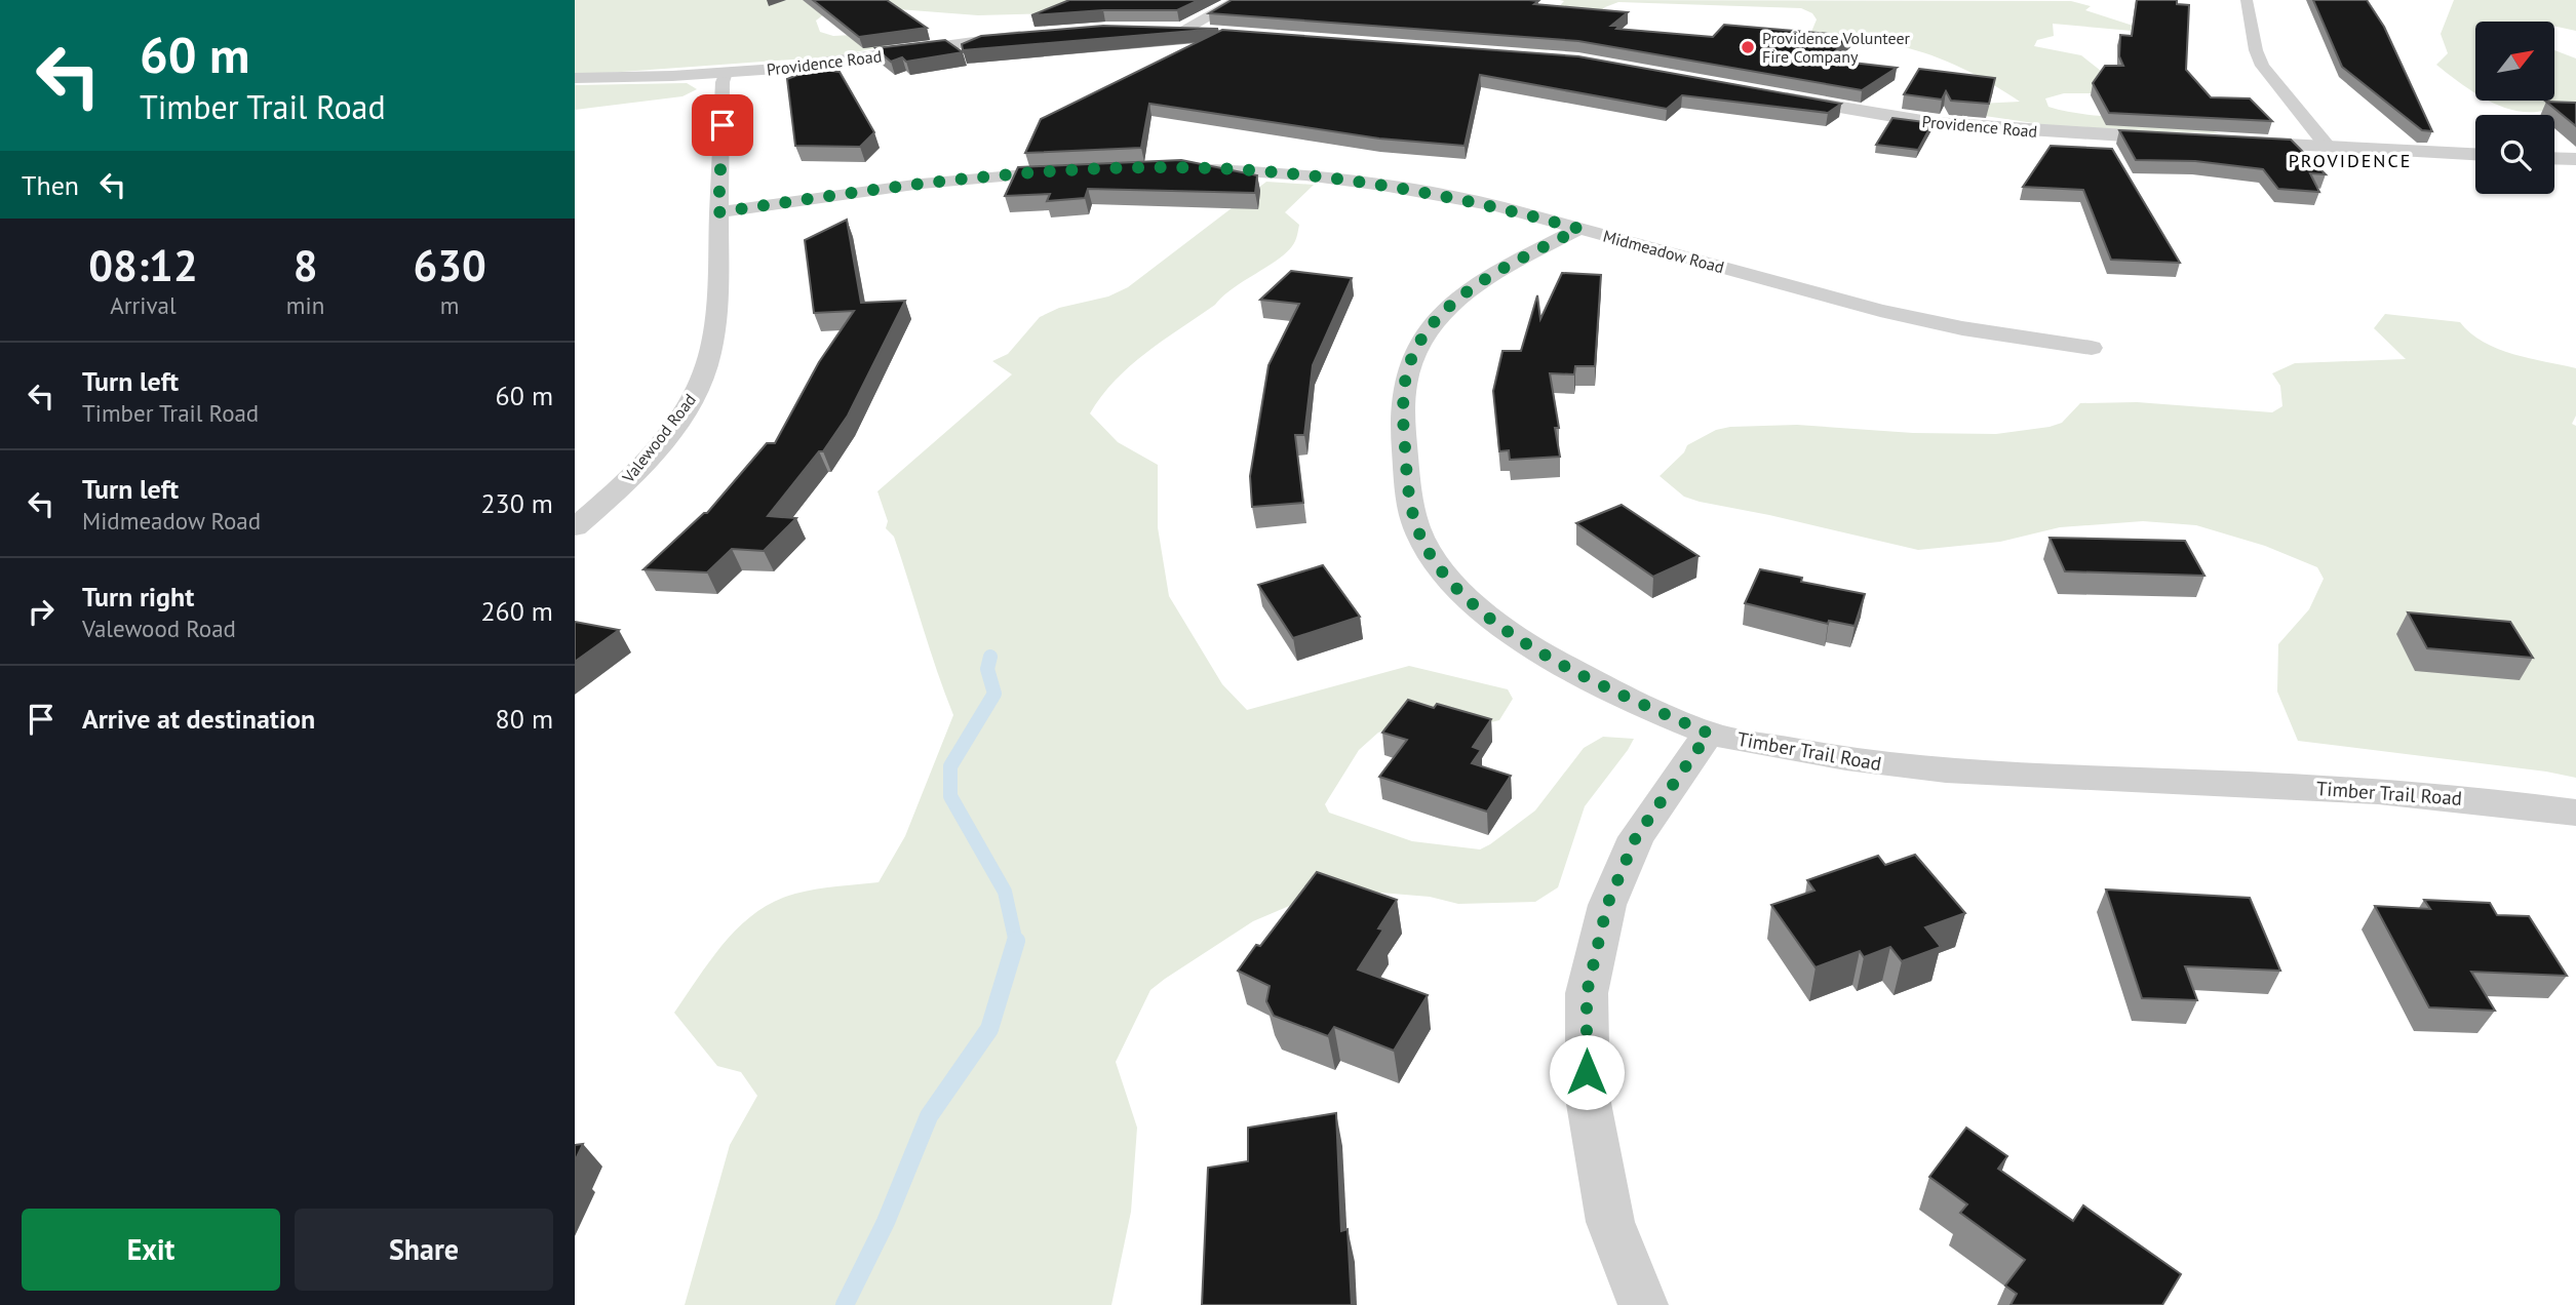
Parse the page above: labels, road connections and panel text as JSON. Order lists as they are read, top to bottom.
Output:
{
  "streets": {
    "street": [
      "Providence Road",
      "Midmeadow Road",
      "Valewood Road",
      "Timber Trail Road"
    ]
  },
  "crossings": [
    ["Providence Road", "Valewood Road"],
    ["Midmeadow Road", "Timber Trail Road"]
  ],
  "districts": ["PROVIDENCE"],
  "places": ["Providence Volunteer Fire Company"],
  "north": "top right",
  "page": {
    "turn": ["60 m", "Timber Trail Road"],
    "then": "Then",
    "eta": [
      "08:12",
      "Arrival",
      "8",
      "min",
      "630",
      "m"
    ],
    "list": [
      {
        "name": "Turn left",
        "note": "Timber Trail Road",
        "value": "60 m"
      },
      {
        "name": "Turn left",
        "note": "Midmeadow Road",
        "value": "230 m"
      },
      {
        "name": "Turn right",
        "note": "Valewood Road",
        "value": "260 m"
      },
      {
        "name": "Arrive at destination",
        "value": "80 m"
      }
    ],
    "buttons": ["Exit", "Share"]
  }
}
